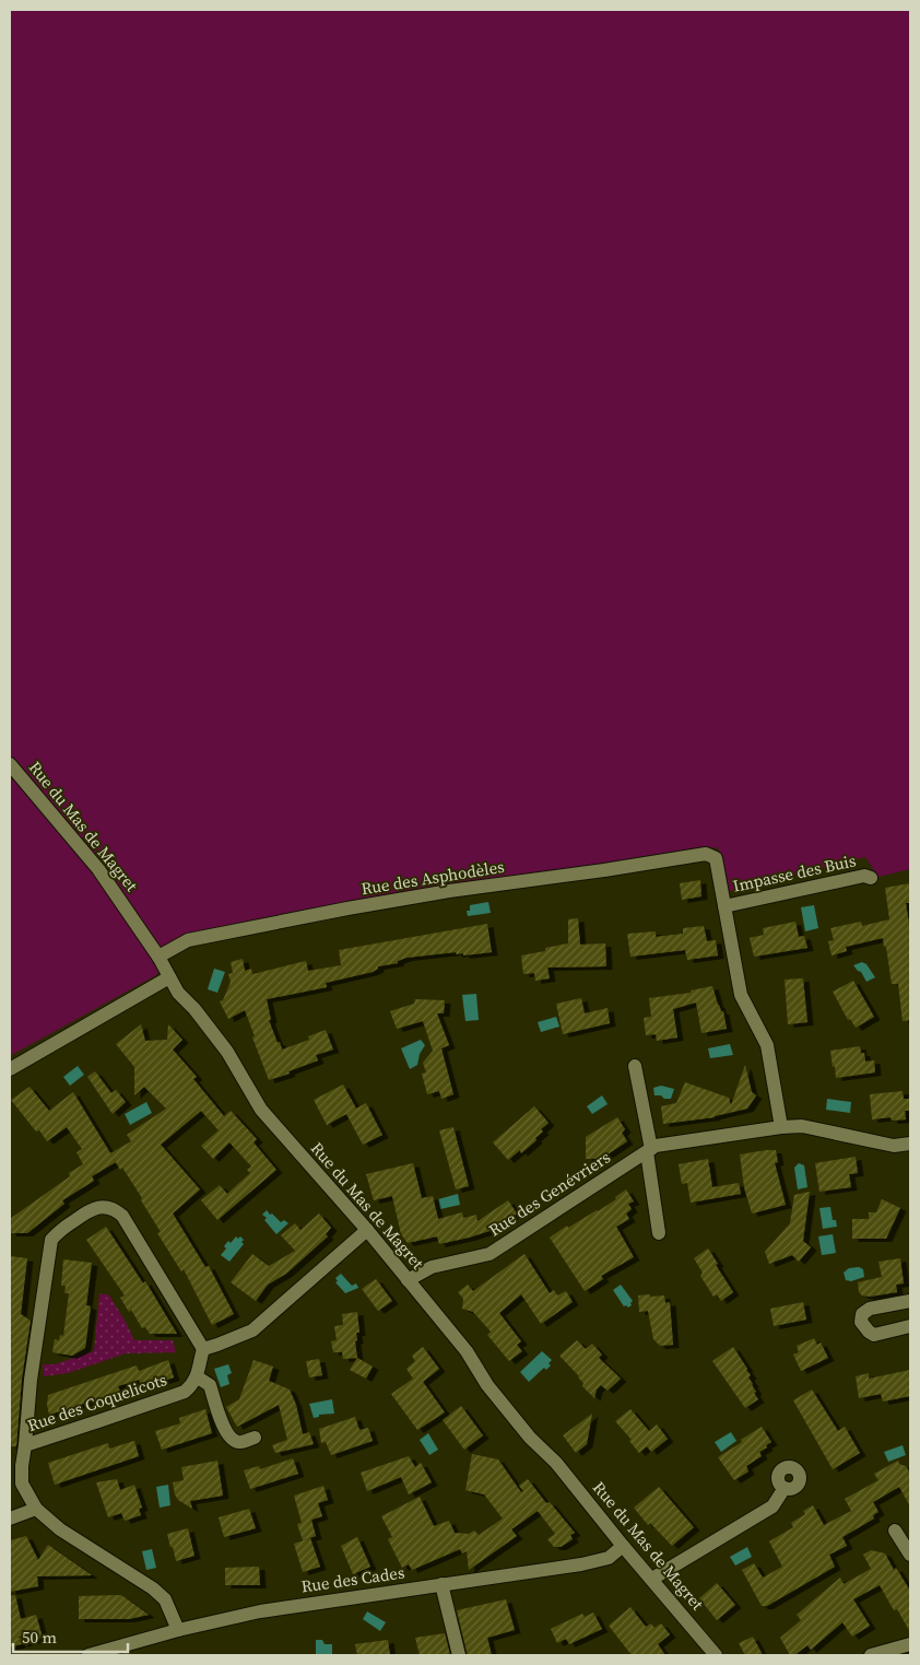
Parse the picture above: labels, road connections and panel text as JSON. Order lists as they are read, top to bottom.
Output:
{
  "streets": {
    "street": [
      "Rue du Mas de Magret",
      "Impasse des Buis",
      "Rue des Asphodèles",
      "Rue des Genévriers",
      "Rue des Coquelicots",
      "Rue des Cades"
    ]
  },
  "crossings": [
    ["Rue du Mas de Magret", "Rue des Asphodèles"],
    ["Rue du Mas de Magret", "Rue des Genévriers"],
    ["Rue du Mas de Magret", "Rue des Cades"],
    ["Impasse des Buis", "Rue des Asphodèles"],
    ["Rue des Coquelicots", "Rue des Cades"]
  ],
  "scale_bar": "50 m"
}
